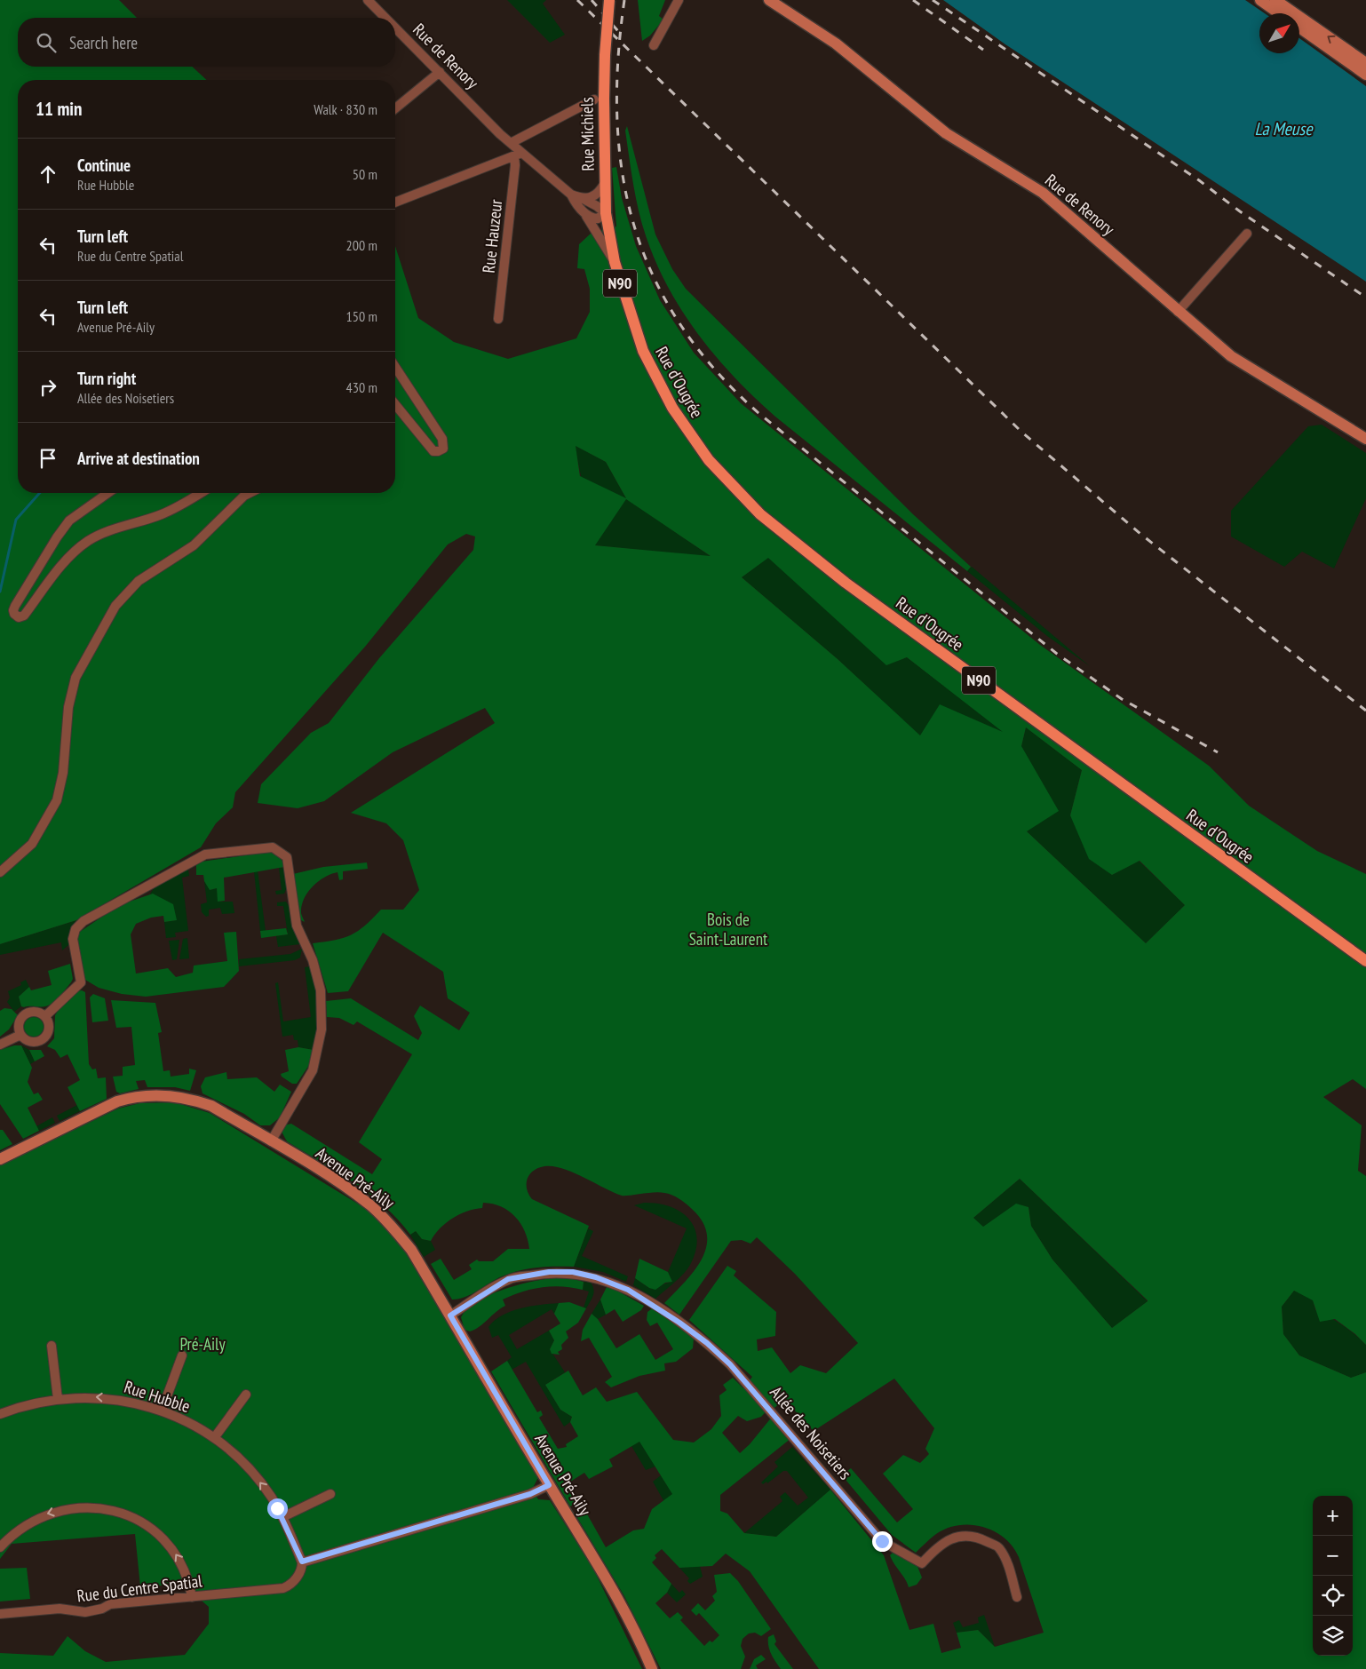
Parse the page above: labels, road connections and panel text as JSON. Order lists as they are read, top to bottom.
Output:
{
  "streets": {
    "main road": ["Rue Michiels", "N90", "Rue d'Ougrée"],
    "street": [
      "Rue de Renory",
      "Rue Hauzeur",
      "Avenue Pré-Aily",
      "Rue Hubble",
      "Allée des Noisetiers",
      "Rue du Centre Spatial"
    ]
  },
  "crossings": [
    ["Rue de Renory", "Rue d'Ougrée"],
    ["Rue Michiels", "Rue d'Ougrée"],
    ["Rue Hauzeur", "Rue d'Ougrée"],
    ["Avenue Pré-Aily", "Allée des Noisetiers"],
    ["Rue Hubble", "Rue du Centre Spatial"]
  ],
  "one_way": ["Rue Hubble"],
  "water": ["La Meuse"],
  "parks": ["Bois de Saint-Laurent", "Pré-Aily"],
  "north": "top right",
  "page": {
    "search": "Search here",
    "heading": ["11 min", "Walk · 830 m"],
    "list": [
      ["Continue", "Rue Hubble", "50 m"],
      ["Turn left", "Rue du Centre Spatial", "200 m"],
      ["Turn left", "Avenue Pré-Aily", "150 m"],
      ["Turn right", "Allée des Noisetiers", "430 m"],
      "Arrive at destination"
    ],
    "map_buttons": ["+", "−"]
  }
}
